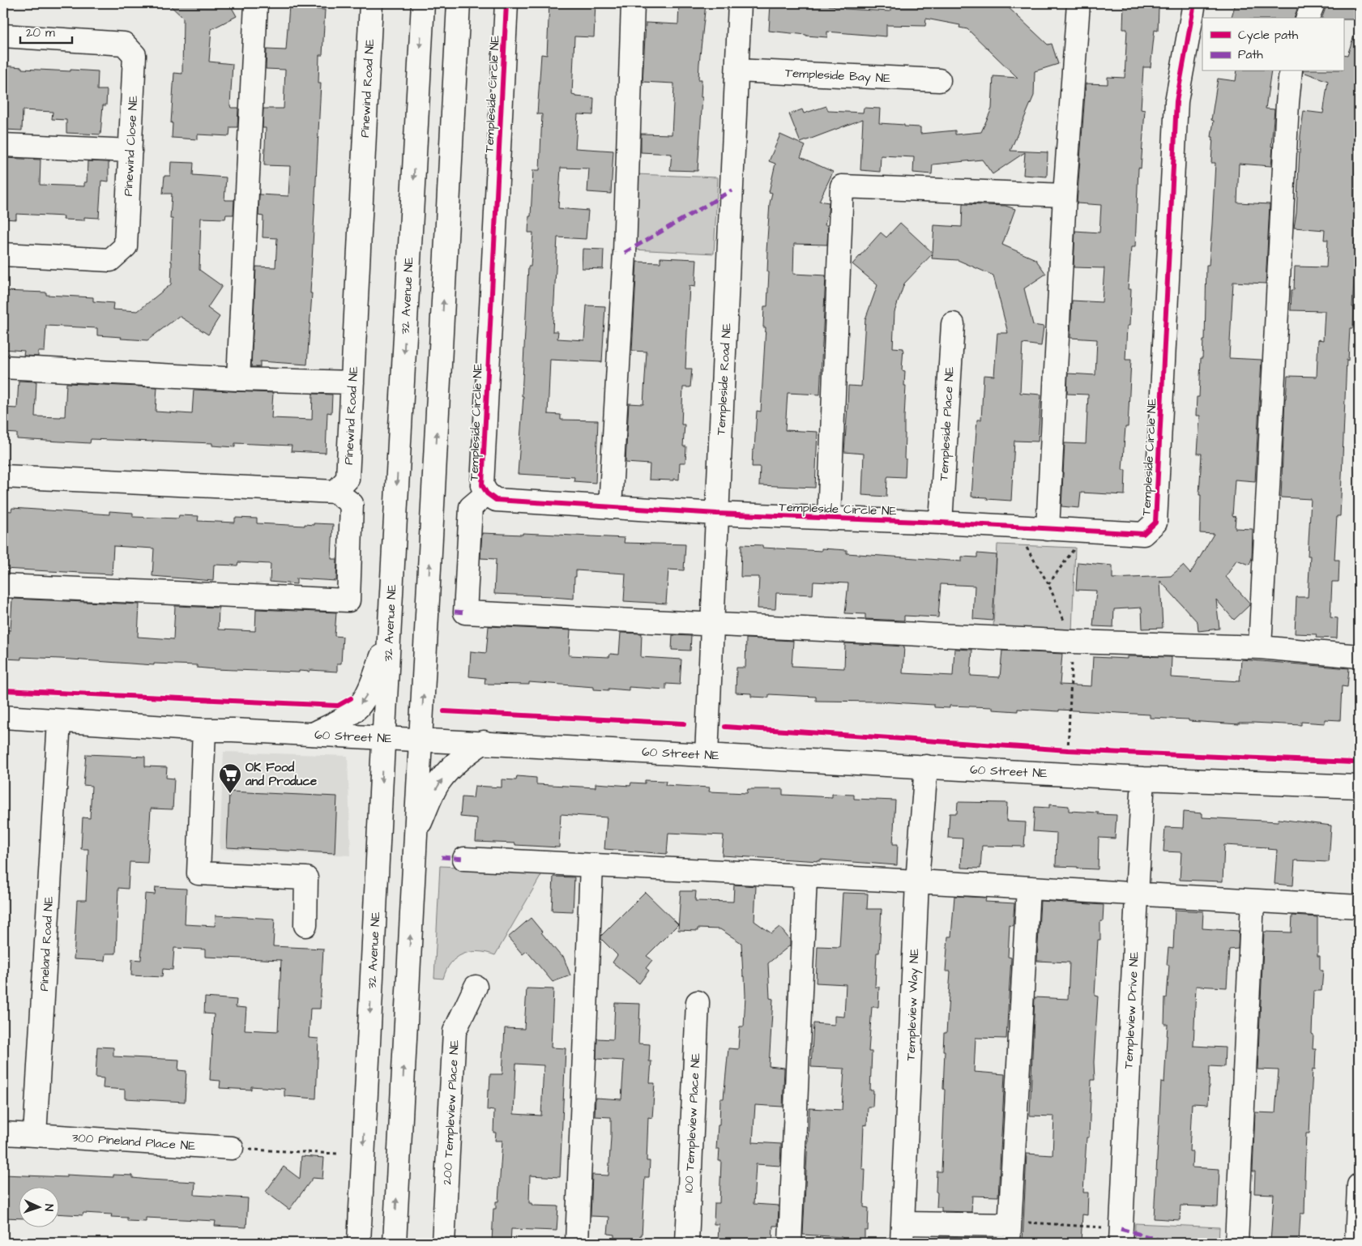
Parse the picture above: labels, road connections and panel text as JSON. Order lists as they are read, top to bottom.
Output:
{
  "streets": {
    "street": [
      "Templeside Bay NE",
      "Pinewind Road NE",
      "Templeside Circle NE",
      "Pinewind Close NE",
      "32 Avenue NE",
      "Templeside Road NE",
      "Templeside Place NE",
      "60 Street NE",
      "Pineland Road NE",
      "Templeview Way NE",
      "Templeview Drive NE",
      "200 Templeview Place NE",
      "100 Templeview Place NE",
      "300 Pineland Place NE"
    ]
  },
  "crossings": [
    ["Templeside Bay NE", "Templeside Road NE"],
    ["Templeside Circle NE", "Templeside Road NE"],
    ["Templeside Circle NE", "Templeside Place NE"],
    ["32 Avenue NE", "60 Street NE"],
    ["Templeside Road NE", "60 Street NE"],
    ["60 Street NE", "Pineland Road NE"],
    ["60 Street NE", "Templeview Way NE"],
    ["60 Street NE", "Templeview Drive NE"],
    ["Pineland Road NE", "300 Pineland Place NE"]
  ],
  "places": {
    "supermarket": ["OK Food and Produce"]
  },
  "legend": ["Cycle path", "Path"],
  "scale_bar": "20 m",
  "north": "right"
}
